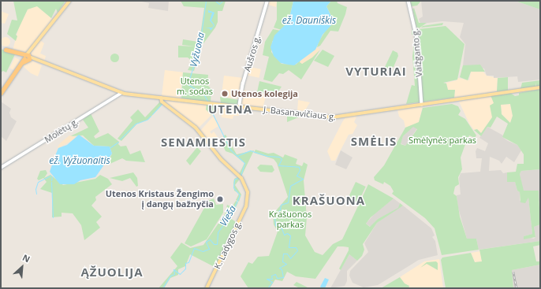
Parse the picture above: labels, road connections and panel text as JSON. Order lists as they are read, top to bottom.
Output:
{
  "streets": {
    "highway": ["J. Basanavičiaus g."],
    "main road": ["K. Ladygos g."],
    "street": ["Vaižganto g.", "Aušros g.", "Molėtų g."]
  },
  "crossings": [
    ["Vaižganto g.", "J. Basanavičiaus g."],
    ["Aušros g.", "J. Basanavičiaus g."],
    ["J. Basanavičiaus g.", "Molėtų g."],
    ["J. Basanavičiaus g.", "K. Ladygos g."]
  ],
  "districts": [
    "VYTURIAI",
    "UTENA",
    "SMĖLIS",
    "SENAMIESTIS",
    "KRAŠUONA",
    "ĄŽUOLIJA"
  ],
  "water": [
    "ež. Dauniškis",
    "Vyžuona",
    "ež. Vyžuonaitis",
    "Vieša"
  ],
  "parks": ["Utenos m. sodas", "Smėlynės parkas", "Krašuonos parkas"],
  "places": ["Utenos kolegija", "Utenos Kristaus Žengimo į dangų bažnyčia"],
  "north": "top right"
}
